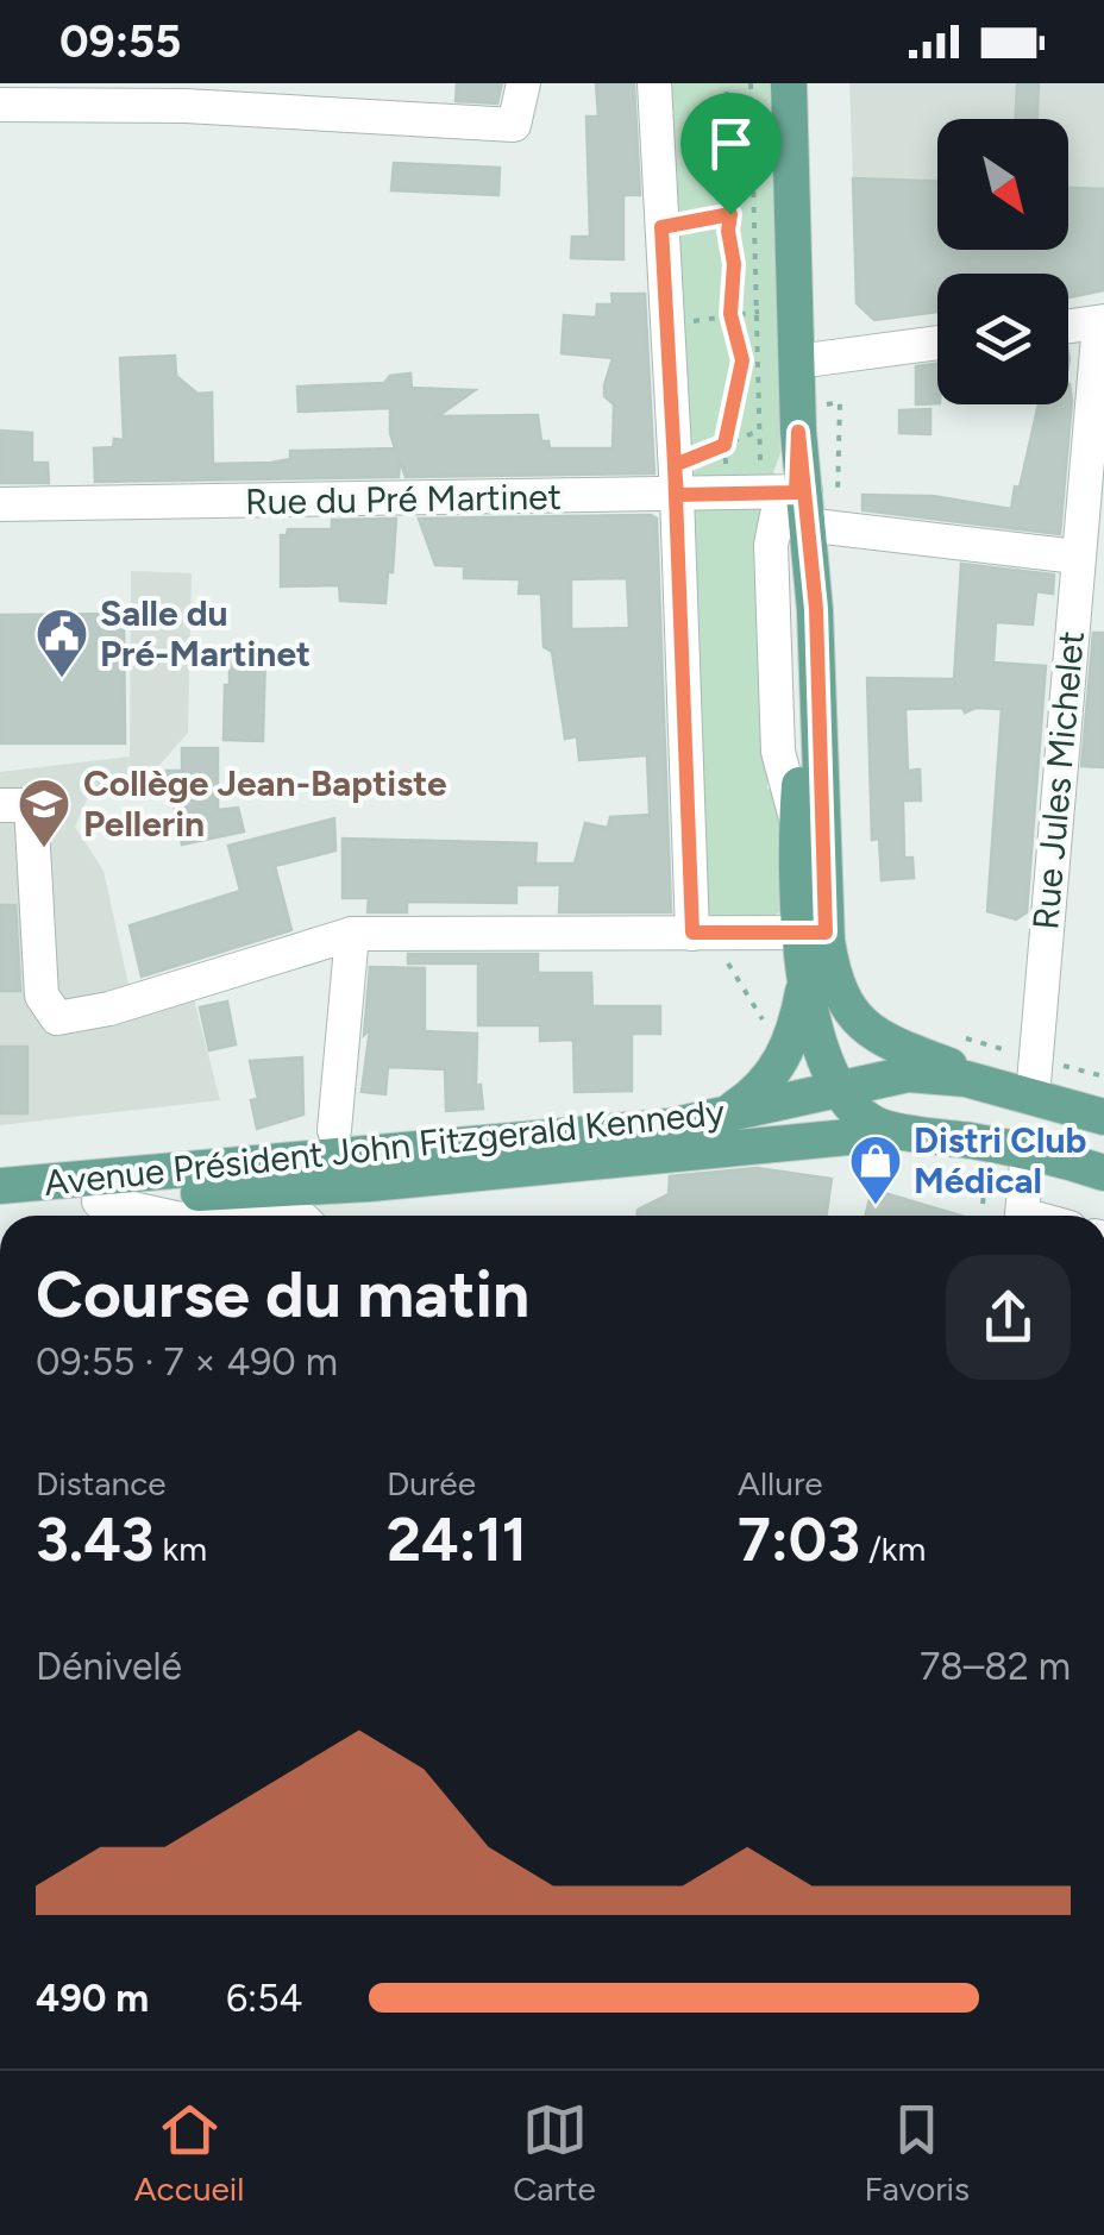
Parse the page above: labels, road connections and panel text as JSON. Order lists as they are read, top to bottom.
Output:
{
  "streets": {
    "main road": ["Avenue Président John Fitzgerald Kennedy"],
    "street": ["Rue du Pré Martinet", "Rue Jules Michelet"]
  },
  "crossings": [
    ["Rue du Pré Martinet", "Rue Jules Michelet"]
  ],
  "places": {
    "public building": ["Salle du Pré-Martinet"],
    "school or university": ["Collège Jean-Baptiste Pellerin"],
    "shop": ["Distri Club Médical"]
  },
  "north": "bottom right",
  "page": {
    "status": "09:55",
    "heading": ["Course du matin", "09:55 · 7 × 490 m"],
    "stats": [
      ["Distance", "3.43 km"],
      ["Durée", "24:11"],
      ["Allure", "7:03 /km"]
    ],
    "chart": ["Dénivelé", "78–82 m"],
    "list": [
      {
        "name": "490 m",
        "note": "6:54"
      }
    ],
    "tabs": ["Accueil", "Carte", "Favoris"]
  }
}
